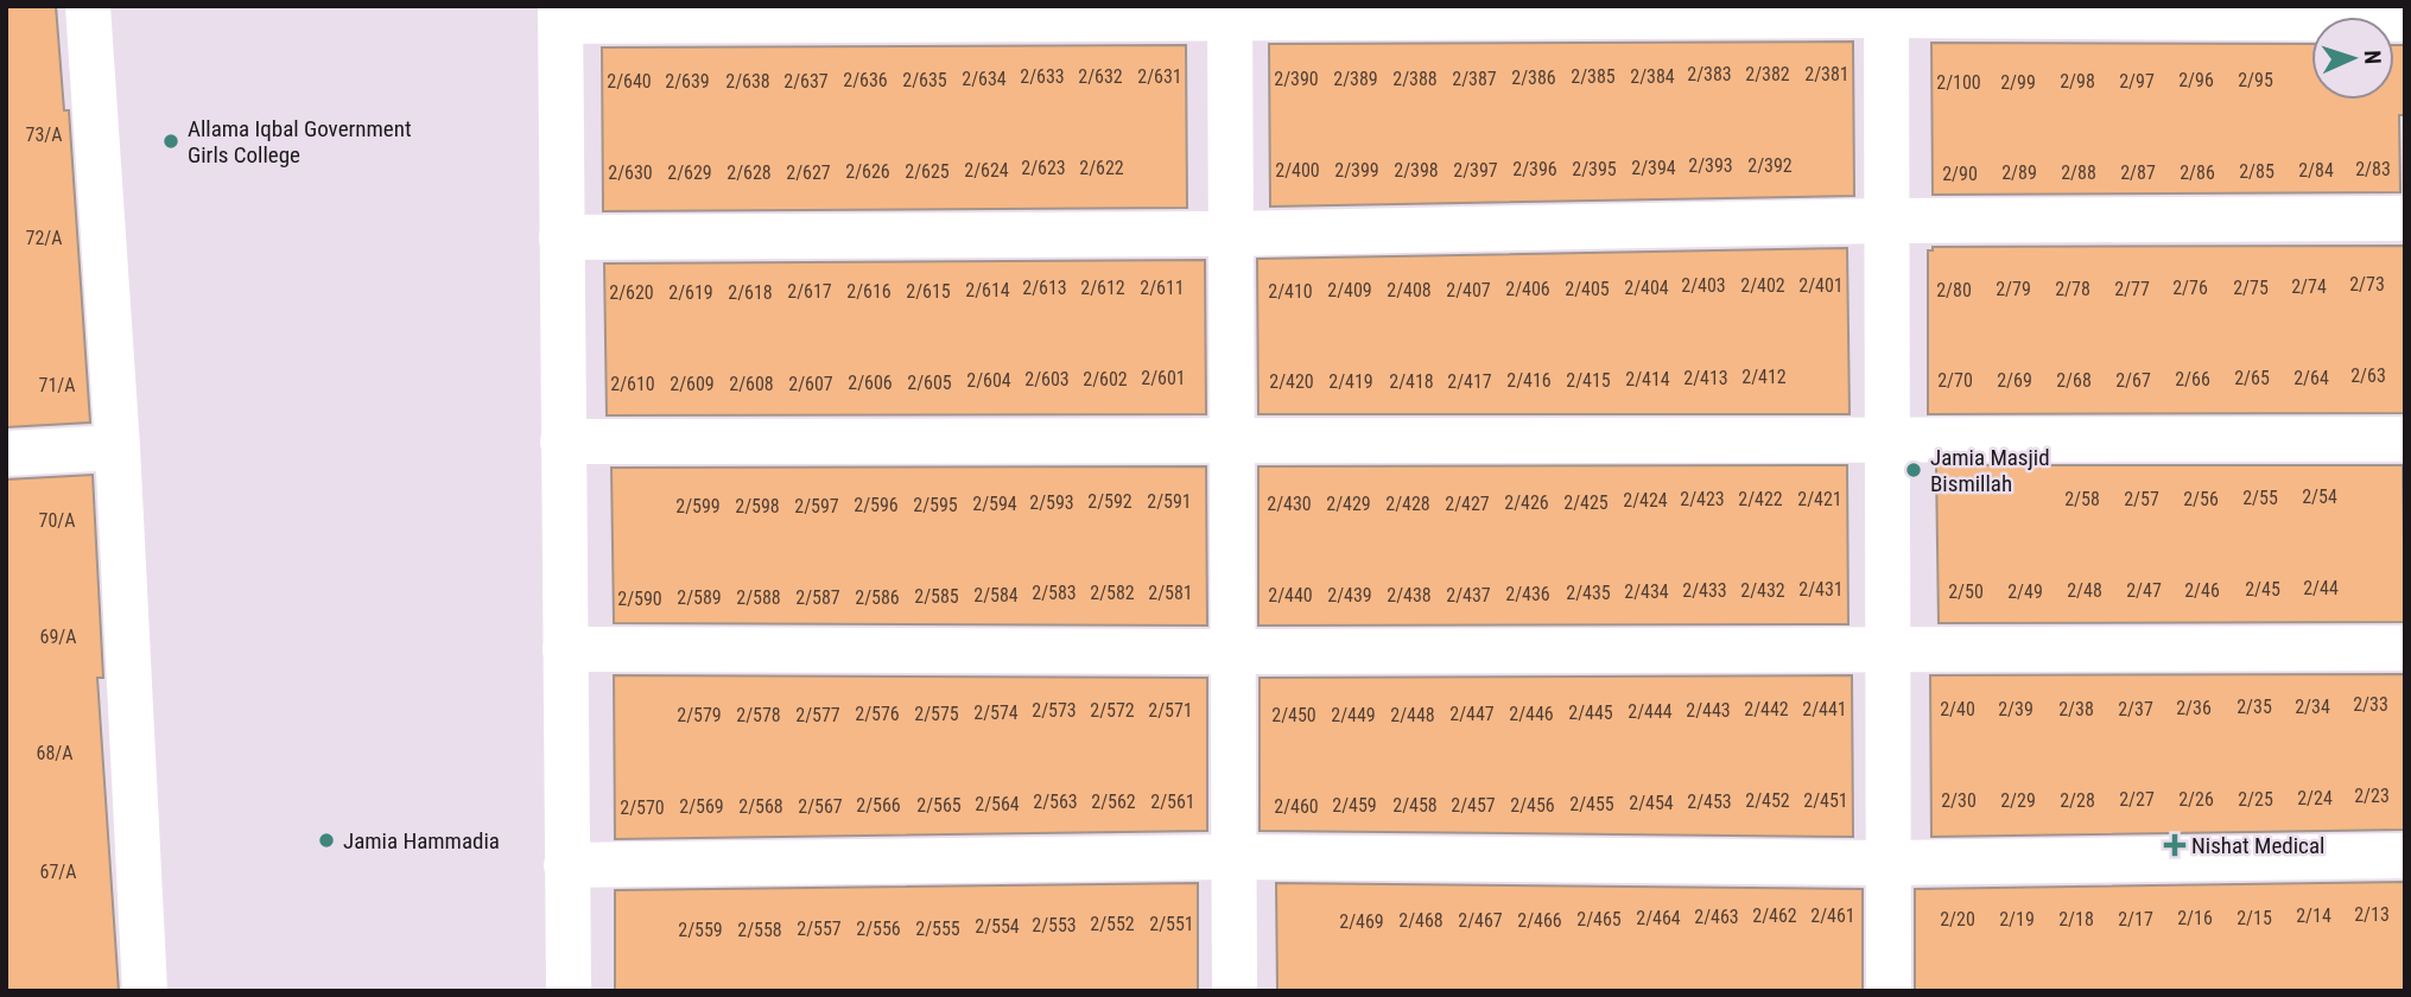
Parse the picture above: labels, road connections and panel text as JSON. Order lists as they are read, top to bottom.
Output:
{
  "places": {
    "other": ["Allama Iqbal Government Girls College", "Jamia Masjid Bismillah", "Jamia Hammadia"],
    "health": ["Nishat Medical"]
  },
  "house_numbers": [
    "2/383",
    "2/382",
    "2/381",
    "2/633",
    "2/632",
    "2/631",
    "2/385",
    "2/384",
    "2/386",
    "2/634",
    "2/390",
    "2/389",
    "2/388",
    "2/387",
    "2/636",
    "2/635",
    "2/96",
    "2/95",
    "2/640",
    "2/639",
    "2/638",
    "2/637",
    "2/98",
    "2/97",
    "2/100",
    "2/99",
    "73/A",
    "2/393",
    "2/392",
    "2/623",
    "2/622",
    "2/394",
    "2/396",
    "2/395",
    "2/83",
    "2/624",
    "2/400",
    "2/399",
    "2/398",
    "2/397",
    "2/84",
    "2/626",
    "2/625",
    "2/85",
    "2/630",
    "2/629",
    "2/628",
    "2/627",
    "2/89",
    "2/88",
    "2/87",
    "2/86",
    "2/90",
    "72/A",
    "2/73",
    "2/403",
    "2/402",
    "2/401",
    "2/74",
    "2/613",
    "2/612",
    "2/611",
    "2/404",
    "2/76",
    "2/75",
    "2/406",
    "2/405",
    "2/79",
    "2/78",
    "2/77",
    "2/614",
    "2/409",
    "2/408",
    "2/407",
    "2/80",
    "2/617",
    "2/616",
    "2/615",
    "2/410",
    "2/620",
    "2/619",
    "2/618",
    "2/63",
    "2/412",
    "2/601",
    "2/413",
    "2/65",
    "2/64",
    "2/603",
    "2/602",
    "2/414",
    "2/66",
    "2/604",
    "2/416",
    "2/415",
    "2/70",
    "2/69",
    "2/68",
    "2/67",
    "2/420",
    "2/419",
    "2/418",
    "2/417",
    "2/606",
    "2/605",
    "2/610",
    "2/609",
    "2/608",
    "2/607",
    "71/A",
    "2/54",
    "2/55",
    "2/423",
    "2/422",
    "2/421",
    "2/58",
    "2/57",
    "2/56",
    "2/424",
    "2/592",
    "2/591",
    "2/593",
    "2/426",
    "2/425",
    "2/594",
    "2/430",
    "2/429",
    "2/428",
    "2/427",
    "2/596",
    "2/595",
    "2/599",
    "2/598",
    "2/597",
    "70/A",
    "2/44",
    "2/431",
    "2/45",
    "2/433",
    "2/432",
    "2/48",
    "2/47",
    "2/46",
    "2/434",
    "2/50",
    "2/49",
    "2/583",
    "2/582",
    "2/581",
    "2/435",
    "2/436",
    "2/584",
    "2/440",
    "2/439",
    "2/438",
    "2/437",
    "2/585",
    "2/589",
    "2/588",
    "2/587",
    "2/586",
    "2/590",
    "69/A",
    "2/33",
    "2/35",
    "2/34",
    "2/36",
    "2/442",
    "2/441",
    "2/40",
    "2/39",
    "2/38",
    "2/37",
    "2/573",
    "2/572",
    "2/571",
    "2/443",
    "2/444",
    "2/574",
    "2/445",
    "2/576",
    "2/575",
    "2/447",
    "2/446",
    "2/579",
    "2/578",
    "2/577",
    "2/450",
    "2/449",
    "2/448",
    "68/A",
    "2/23",
    "2/24",
    "2/27",
    "2/26",
    "2/25",
    "2/452",
    "2/451",
    "2/30",
    "2/29",
    "2/28",
    "2/563",
    "2/562",
    "2/561",
    "2/453",
    "2/454",
    "2/564",
    "2/455",
    "2/566",
    "2/565",
    "2/459",
    "2/458",
    "2/457",
    "2/456",
    "2/569",
    "2/568",
    "2/567",
    "2/460",
    "2/570",
    "67/A",
    "2/13",
    "2/462",
    "2/461",
    "2/14",
    "2/463",
    "2/464",
    "2/16",
    "2/15",
    "2/465",
    "2/20",
    "2/19",
    "2/18",
    "2/17",
    "2/468",
    "2/467",
    "2/466",
    "2/469",
    "2/552",
    "2/551",
    "2/553",
    "2/554",
    "2/557",
    "2/556",
    "2/555",
    "2/559",
    "2/558"
  ],
  "north": "right"
}
